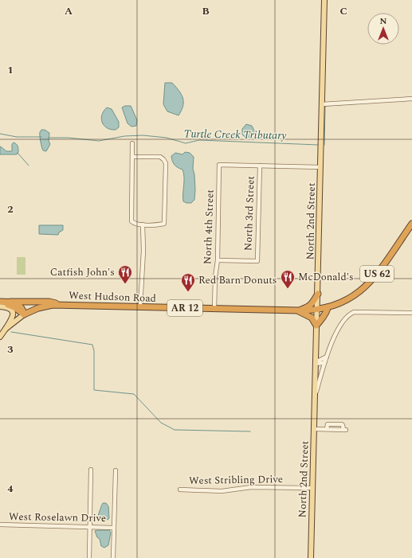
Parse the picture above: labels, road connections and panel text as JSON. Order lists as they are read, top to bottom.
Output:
{
  "streets": {
    "highway": ["US 62", "West Hudson Road", "AR 12"],
    "main road": ["North 2nd Street"],
    "street": [
      "North 3rd Street",
      "North 4th Street",
      "West Stribling Drive",
      "West Roselawn Drive"
    ]
  },
  "crossings": [
    ["North 3rd Street", "North 4th Street"],
    ["North 2nd Street", "US 62"],
    ["North 2nd Street", "West Hudson Road"],
    ["North 2nd Street", "AR 12"],
    ["North 2nd Street", "West Stribling Drive"],
    ["North 4th Street", "West Hudson Road"],
    ["US 62", "West Hudson Road"],
    ["West Hudson Road", "AR 12"]
  ],
  "water": ["Turtle Creek Tributary"],
  "places": {
    "restaurant": ["Catfish John's", "McDonald's", "Red Barn Donuts"]
  },
  "north": "top",
  "grid": {
    "columns": ["A", "B", "C"],
    "rows": [
      "1",
      "2",
      "3",
      "4"
    ]
  }
}
